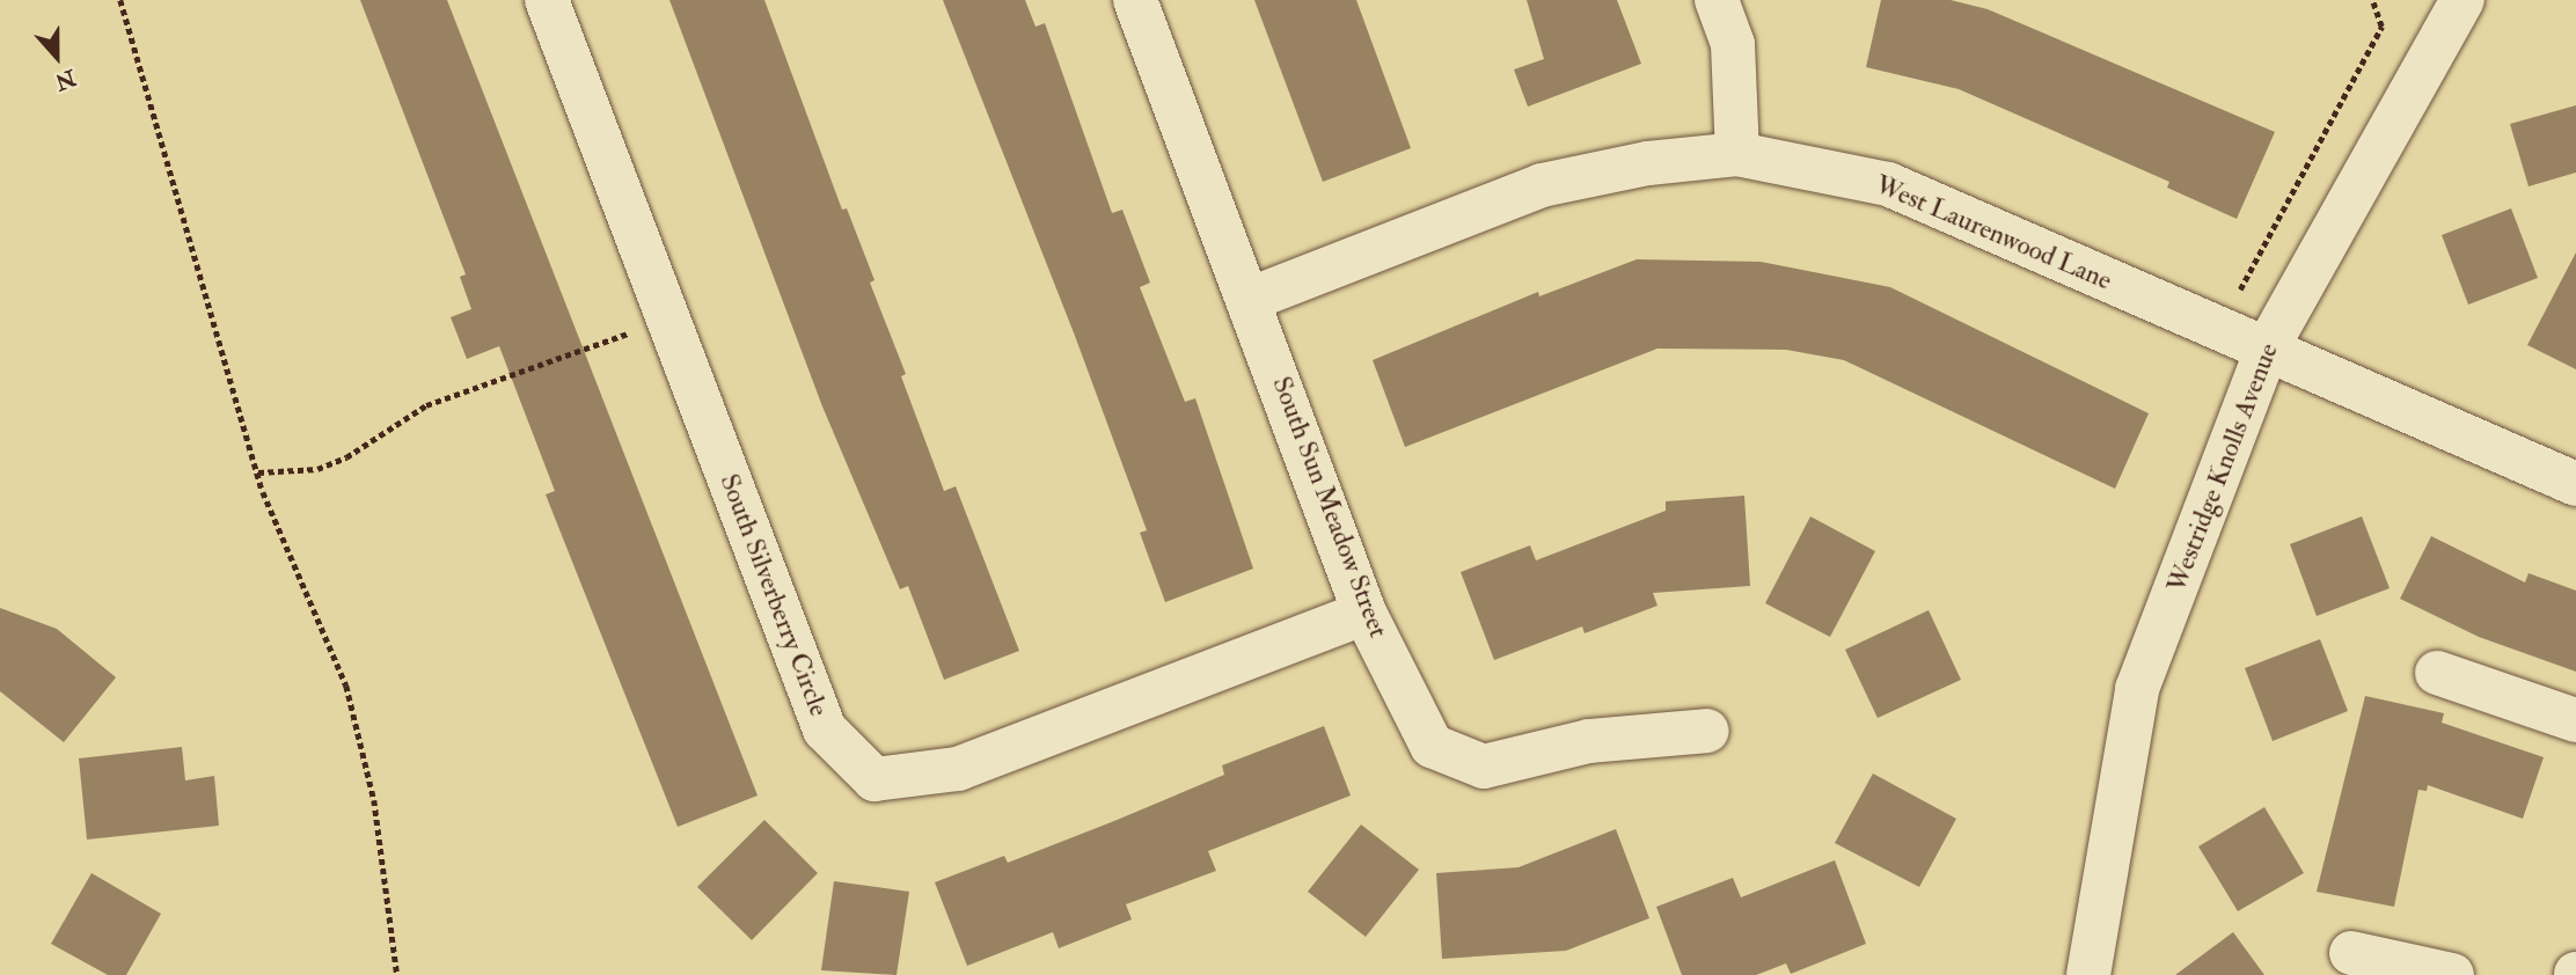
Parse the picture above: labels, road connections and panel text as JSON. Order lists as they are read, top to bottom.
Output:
{
  "streets": {
    "street": [
      "West Laurenwood Lane",
      "Westridge Knolls Avenue",
      "South Sun Meadow Street",
      "South Silverberry Circle"
    ]
  },
  "crossings": [
    ["West Laurenwood Lane", "Westridge Knolls Avenue"],
    ["West Laurenwood Lane", "South Sun Meadow Street"],
    ["South Sun Meadow Street", "South Silverberry Circle"]
  ],
  "north": "bottom"
}
